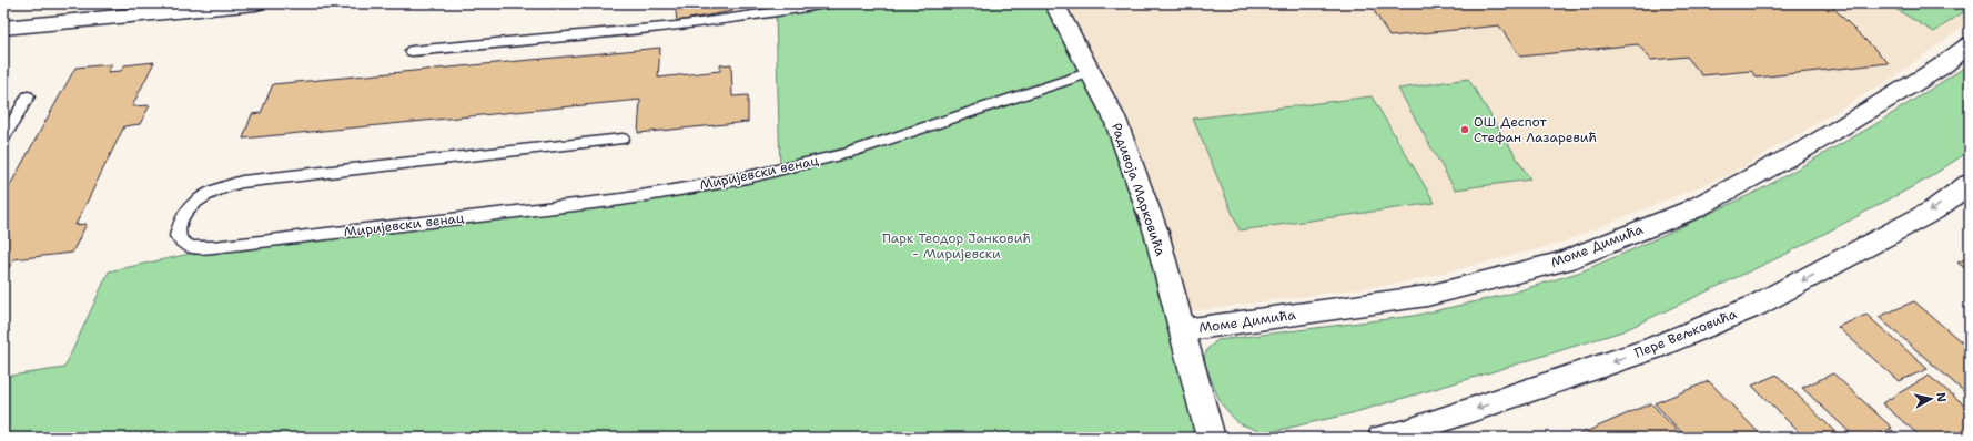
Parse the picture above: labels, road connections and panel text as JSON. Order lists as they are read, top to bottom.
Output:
{
  "streets": {
    "street": ["Радивоја Марковића", "Моме Димића", "Пере Вељковића"],
    "lane": ["Миријевски венац"]
  },
  "crossings": [
    ["Миријевски венац", "Радивоја Марковића"],
    ["Радивоја Марковића", "Моме Димића"]
  ],
  "one_way": ["Пере Вељковића"],
  "parks": ["Парк Теодор Јанковић - Миријевски"],
  "places": ["ОШ Деспот Стефан Лазаревић"],
  "north": "right"
}
